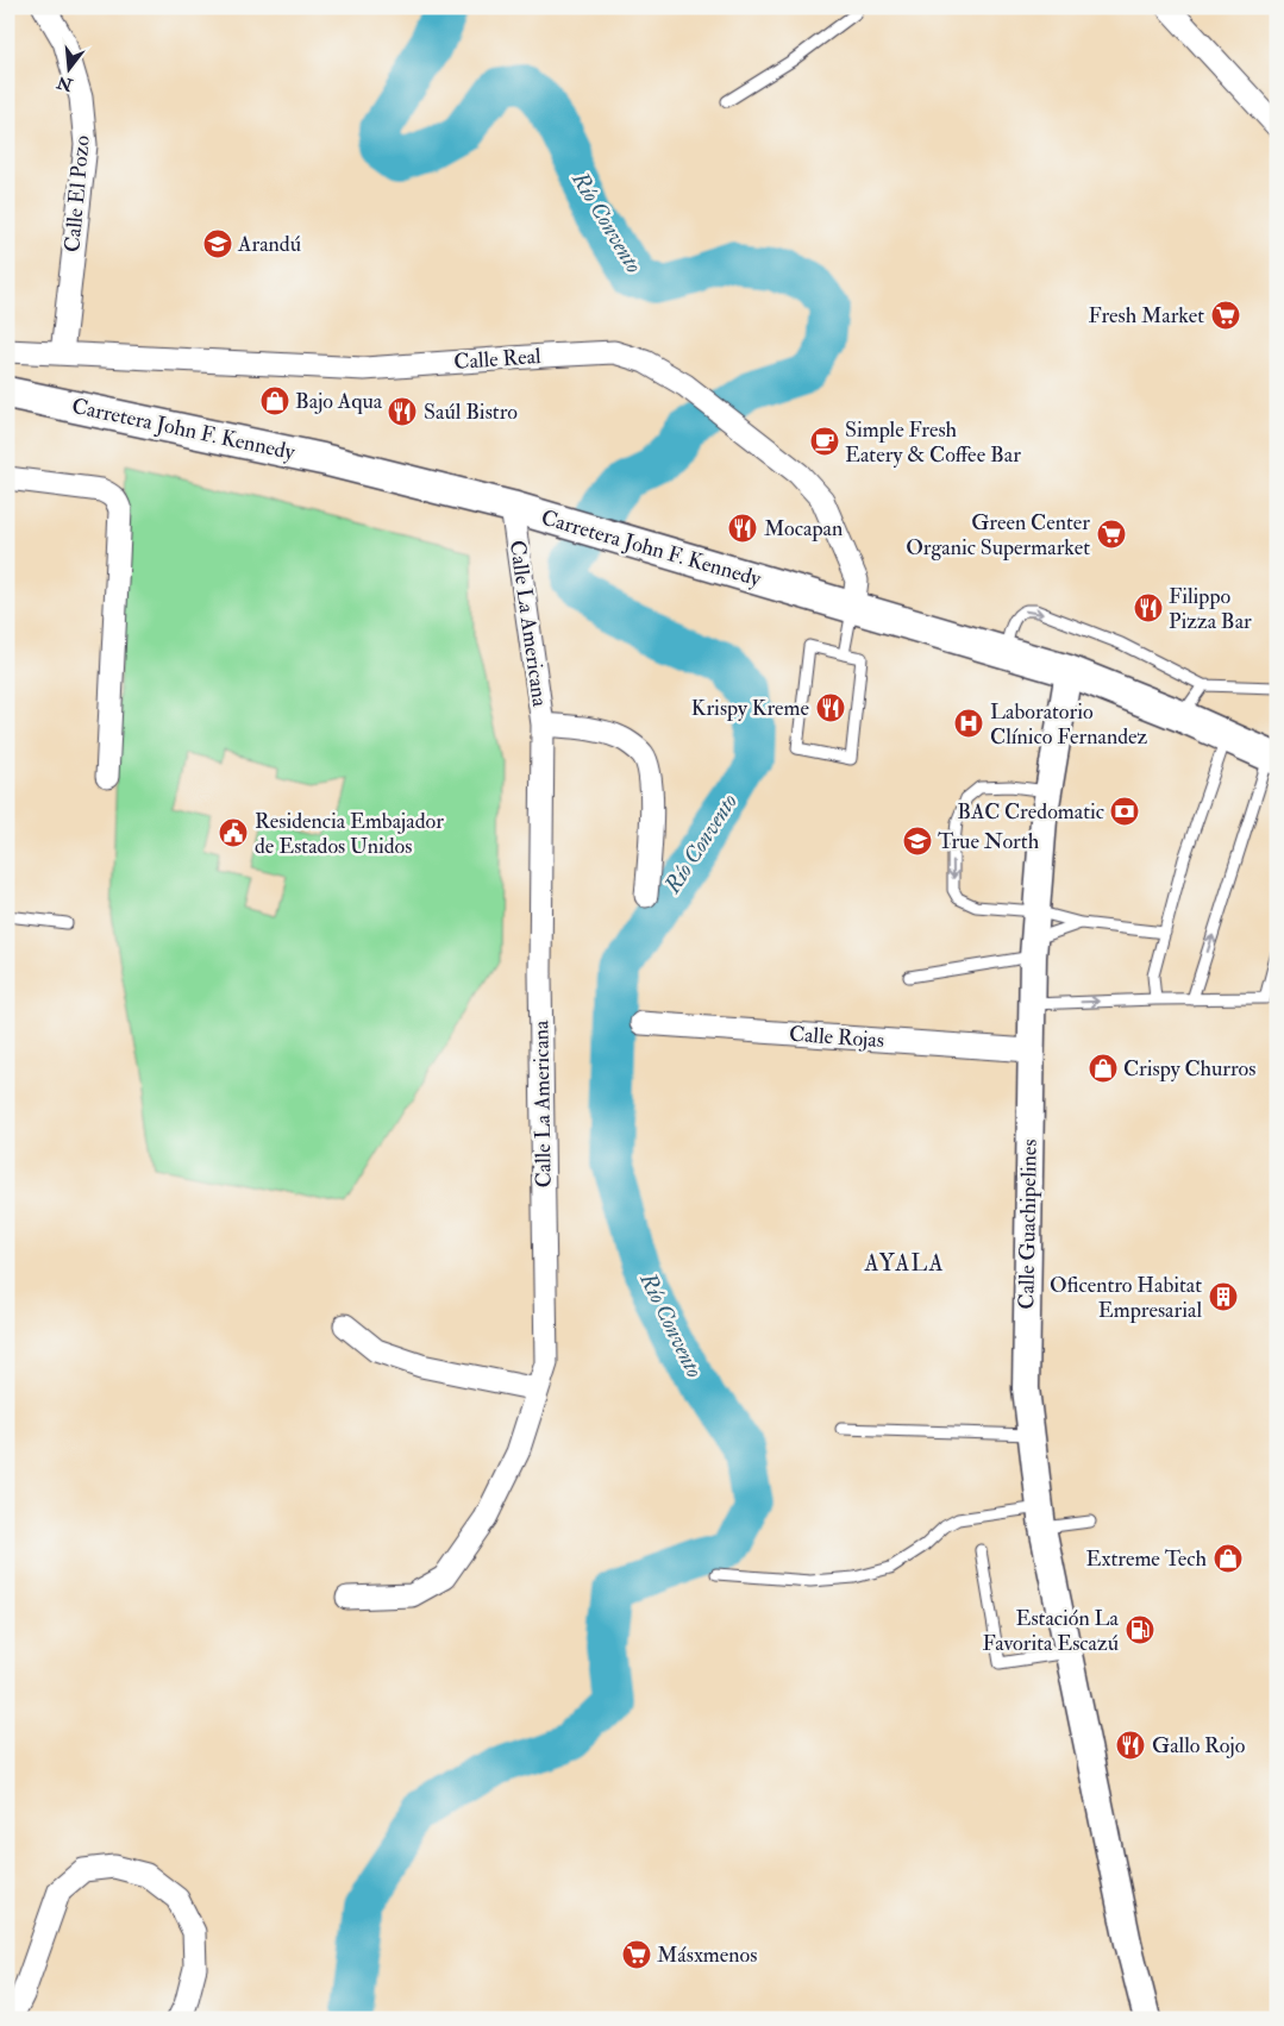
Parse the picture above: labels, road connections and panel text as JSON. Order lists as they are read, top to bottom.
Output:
{
  "streets": {
    "main road": ["Carretera John F. Kennedy"],
    "street": [
      "Calle El Pozo",
      "Calle Real",
      "Calle La Americana",
      "Calle Rojas",
      "Calle Guachipelines"
    ]
  },
  "crossings": [
    ["Calle El Pozo", "Calle Real"],
    ["Calle Real", "Carretera John F. Kennedy"],
    ["Carretera John F. Kennedy", "Calle La Americana"],
    ["Carretera John F. Kennedy", "Calle Guachipelines"],
    ["Calle Rojas", "Calle Guachipelines"]
  ],
  "districts": ["AYALA"],
  "water": ["Río Convento"],
  "places": {
    "school or university": ["Arandú", "True North"],
    "supermarket": ["Fresh Market", "Green Center Organic Supermarket", "Másxmenos"],
    "shop": ["Bajo Aqua", "Crispy Churros", "Extreme Tech"],
    "restaurant": [
      "Saúl Bistro",
      "Mocapan",
      "Filippo Pizza Bar",
      "Krispy Kreme",
      "Gallo Rojo"
    ],
    "cafe": ["Simple Fresh Eatery & Coffee Bar"],
    "hospital": ["Laboratorio Clínico Fernandez"],
    "bank": ["BAC Credomatic"],
    "public building": ["Residencia Embajador de Estados Unidos"],
    "building": ["Oficentro Habitat Empresarial"],
    "fuel station": ["Estación La Favorita Escazú"]
  },
  "north": "bottom"
}
